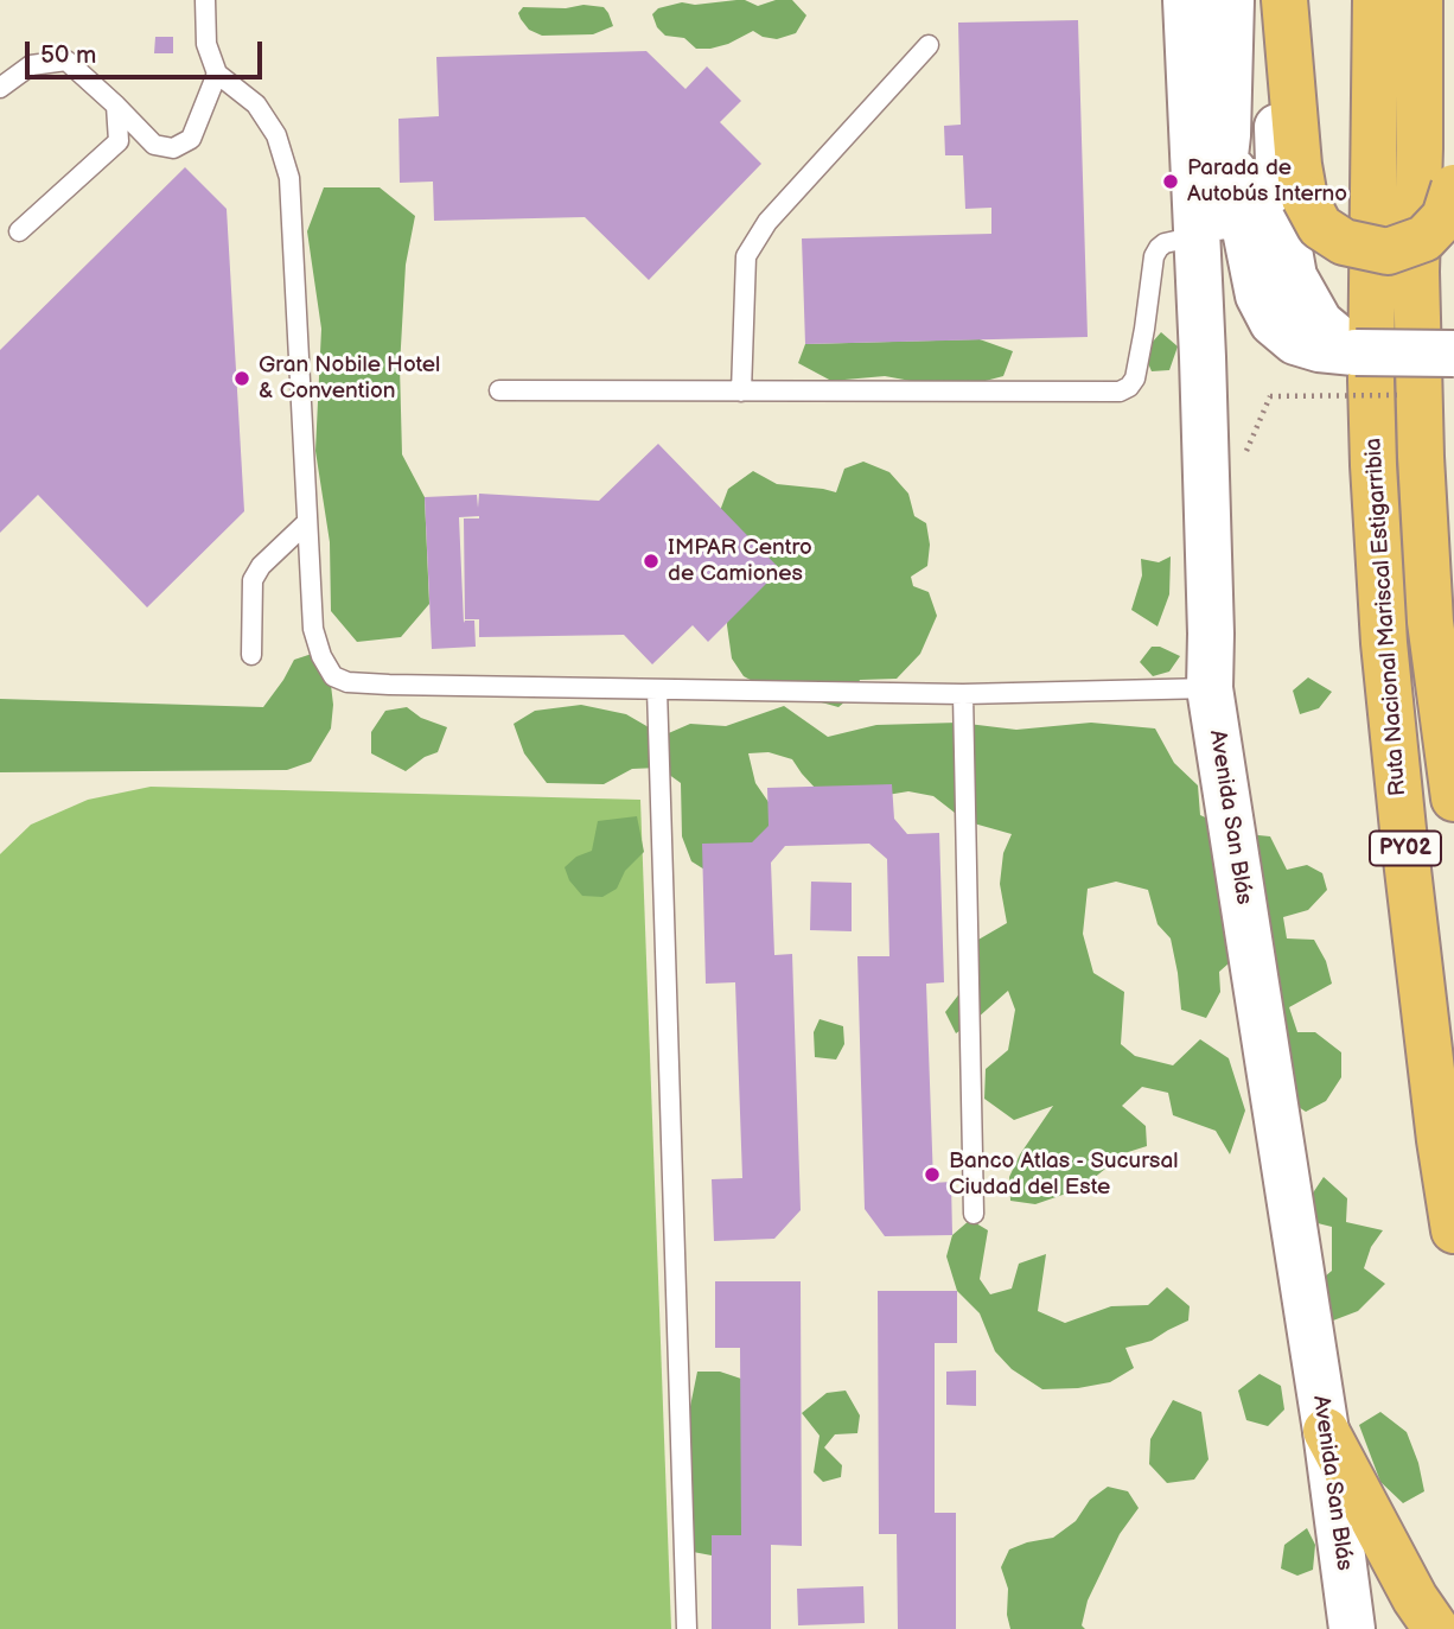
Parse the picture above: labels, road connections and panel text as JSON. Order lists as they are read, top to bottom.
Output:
{
  "streets": {
    "highway": ["Ruta Nacional Mariscal Estigarribia", "PY02"],
    "street": ["Avenida San Blás"]
  },
  "places": [
    "Parada de Autobús Interno",
    "Gran Nobile Hotel & Convention",
    "IMPAR Centro de Camiones",
    "Banco Atlas - Sucursal Ciudad del Este"
  ],
  "scale_bar": "50 m"
}
